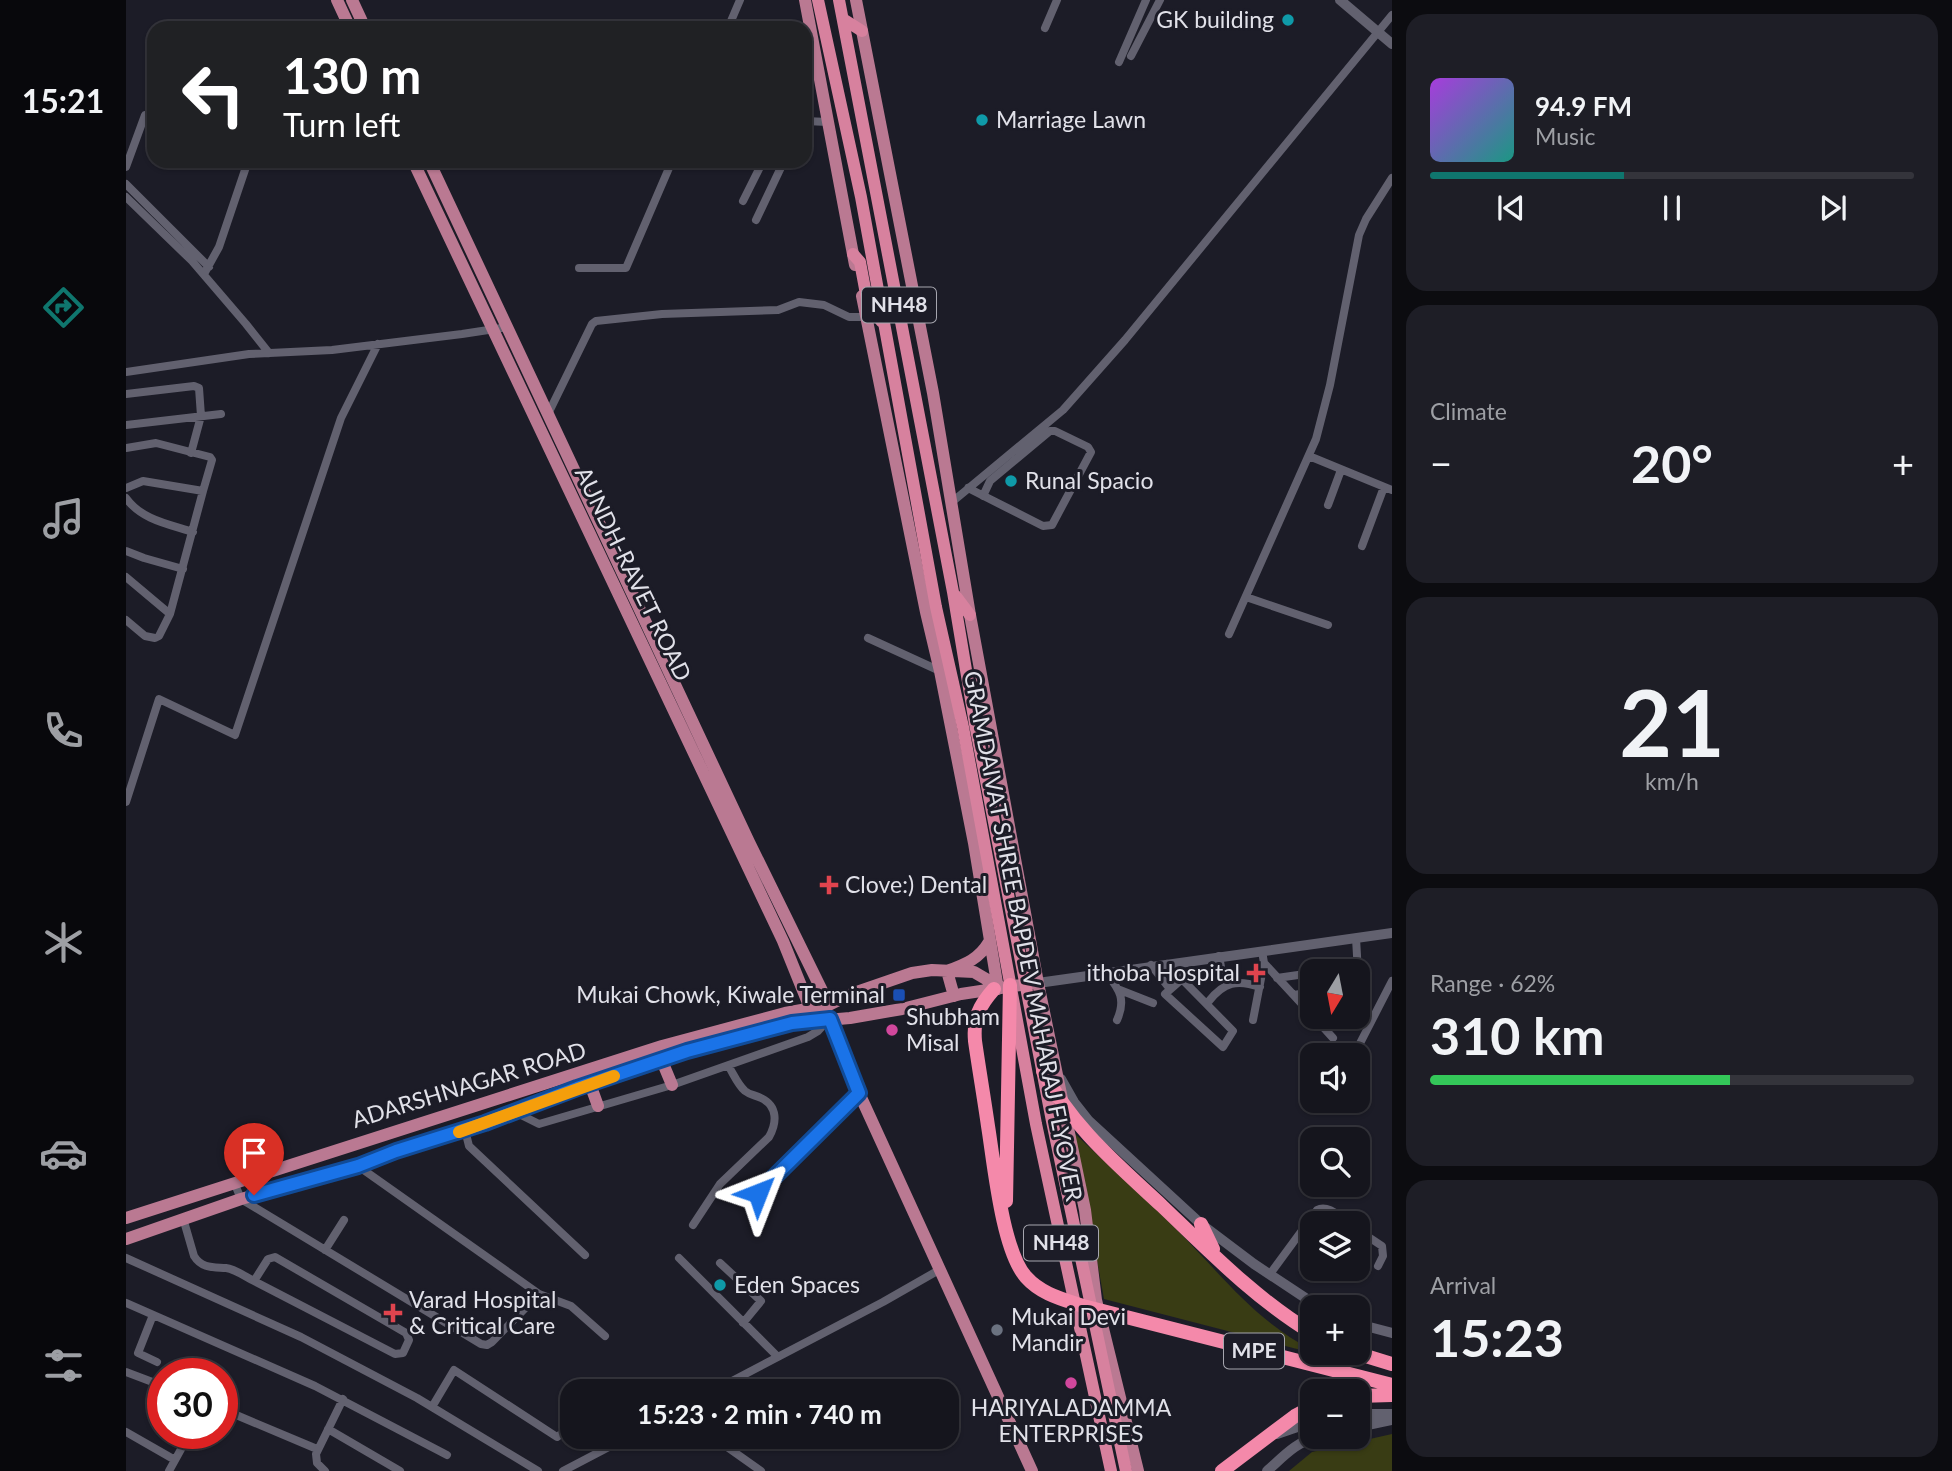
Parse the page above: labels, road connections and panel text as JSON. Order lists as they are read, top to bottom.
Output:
{
  "streets": {
    "highway": ["NH48", "GRAMDAIVAT SHREE BAPDEV MAHARAJ FLYOVER", "MPE"],
    "main road": ["AUNDH-RAVET ROAD", "ADARSHNAGAR ROAD"]
  },
  "crossings": [
    ["NH48", "GRAMDAIVAT SHREE BAPDEV MAHARAJ FLYOVER"],
    ["AUNDH-RAVET ROAD", "ADARSHNAGAR ROAD"],
    ["GRAMDAIVAT SHREE BAPDEV MAHARAJ FLYOVER", "ADARSHNAGAR ROAD"],
    ["GRAMDAIVAT SHREE BAPDEV MAHARAJ FLYOVER", "MPE"],
    ["ADARSHNAGAR ROAD", "MPE"]
  ],
  "places": {
    "other": [
      "GK building",
      "Marriage Lawn",
      "Runal Spacio",
      "Shubham Misal",
      "Eden Spaces",
      "Mukai Devi Mandir",
      "HARIYALADAMMA ENTERPRISES"
    ],
    "health": ["Clove:) Dental", "ithoba Hospital", "Varad Hospital & Critical Care"],
    "transit": ["Mukai Chowk, Kiwale Terminal"]
  },
  "north": "bottom",
  "page": {
    "tabs": "15:21",
    "turn": ["130 m", "Turn left"],
    "song": ["94.9 FM", "Music"],
    "tile": [
      "Climate",
      ["21", "km/h"],
      ["Range · 62%", "310 km"],
      ["Arrival", "15:23"]
    ],
    "heat": ["−", "20°", "+"],
    "map_buttons": ["+", "−"],
    "limit": "30",
    "trip": "15:23 · 2 min · 740 m"
  }
}
